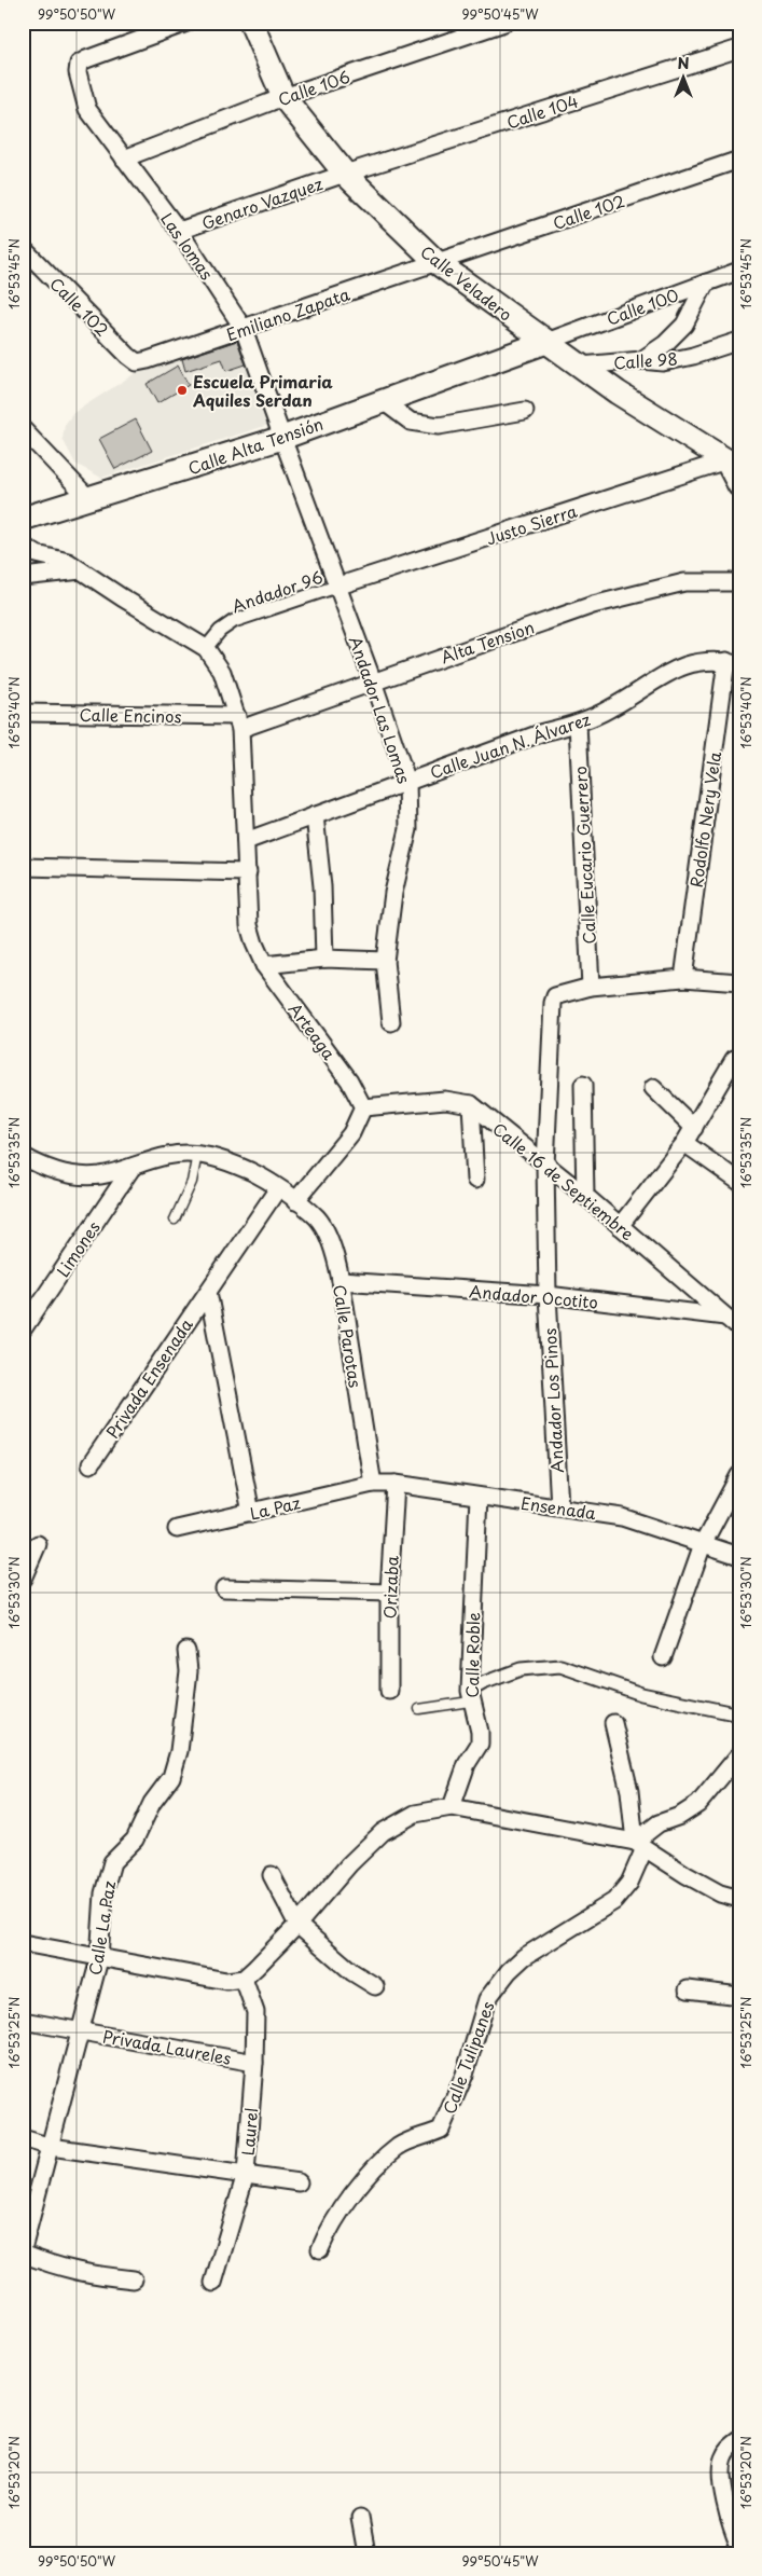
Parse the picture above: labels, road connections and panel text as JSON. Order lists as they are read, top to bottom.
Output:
{
  "streets": {
    "main road": ["Calle Veladero", "Calle Alta Tensión"],
    "street": [
      "Calle 106",
      "Calle 104",
      "Genaro Vazquez",
      "Calle 102",
      "Las lomas",
      "Calle 100",
      "Emiliano Zapata",
      "Calle 98",
      "Justo Sierra",
      "Andador 96",
      "Alta Tension",
      "Andador Las Lomas",
      "Calle Encinos",
      "Calle Juan N. Álvarez",
      "Rodolfo Nery Vela",
      "Calle Eucario Guerrero",
      "Arteaga",
      "Calle 16 de Septiembre",
      "Limones",
      "Andador Ocotito",
      "Calle Parotas",
      "Privada Ensenada",
      "Andador Los Pinos",
      "La Paz",
      "Ensenada",
      "Orizaba",
      "Calle Roble",
      "Calle La Paz",
      "Privada Laureles",
      "Calle Tulipanes",
      "Laurel"
    ]
  },
  "crossings": [
    ["Calle 106", "Las lomas"],
    ["Calle 106", "Calle Veladero"],
    ["Calle 104", "Genaro Vazquez"],
    ["Calle 104", "Calle Veladero"],
    ["Genaro Vazquez", "Las lomas"],
    ["Genaro Vazquez", "Calle Veladero"],
    ["Calle 102", "Calle Veladero"],
    ["Calle 102", "Emiliano Zapata"],
    ["Las lomas", "Emiliano Zapata"],
    ["Las lomas", "Calle Alta Tensión"],
    ["Las lomas", "Andador Las Lomas"],
    ["Calle Veladero", "Calle 100"],
    ["Calle Veladero", "Emiliano Zapata"],
    ["Calle Veladero", "Calle 98"],
    ["Calle Veladero", "Calle Alta Tensión"],
    ["Calle Veladero", "Justo Sierra"],
    ["Calle 100", "Calle Alta Tensión"],
    ["Calle Alta Tensión", "Andador Las Lomas"],
    ["Justo Sierra", "Andador 96"],
    ["Justo Sierra", "Andador Las Lomas"],
    ["Andador 96", "Andador Las Lomas"],
    ["Andador 96", "Arteaga"],
    ["Alta Tension", "Andador Las Lomas"],
    ["Alta Tension", "Calle Encinos"],
    ["Alta Tension", "Arteaga"],
    ["Andador Las Lomas", "Calle Juan N. Álvarez"],
    ["Calle Encinos", "Arteaga"],
    ["Calle Juan N. Álvarez", "Rodolfo Nery Vela"],
    ["Calle Juan N. Álvarez", "Calle Eucario Guerrero"],
    ["Calle Juan N. Álvarez", "Arteaga"],
    ["Calle Eucario Guerrero", "Andador Los Pinos"],
    ["Calle 16 de Septiembre", "Andador Ocotito"],
    ["Calle 16 de Septiembre", "Andador Los Pinos"],
    ["Limones", "Calle Parotas"],
    ["Andador Ocotito", "Calle Parotas"],
    ["Andador Ocotito", "Andador Los Pinos"],
    ["Calle Parotas", "La Paz"],
    ["Calle Parotas", "Ensenada"],
    ["Andador Los Pinos", "Ensenada"],
    ["La Paz", "Ensenada"],
    ["Ensenada", "Orizaba"],
    ["Ensenada", "Calle Roble"],
    ["Calle La Paz", "Privada Laureles"],
    ["Privada Laureles", "Laurel"]
  ],
  "places": ["Escuela Primaria Aquiles Serdan"],
  "north": "top",
  "coordinates": [
    "99°50'50\"W",
    "99°50'45\"W",
    "16°53'45\"N",
    "16°53'40\"N",
    "16°53'35\"N",
    "16°53'30\"N",
    "16°53'25\"N",
    "16°53'20\"N"
  ]
}
